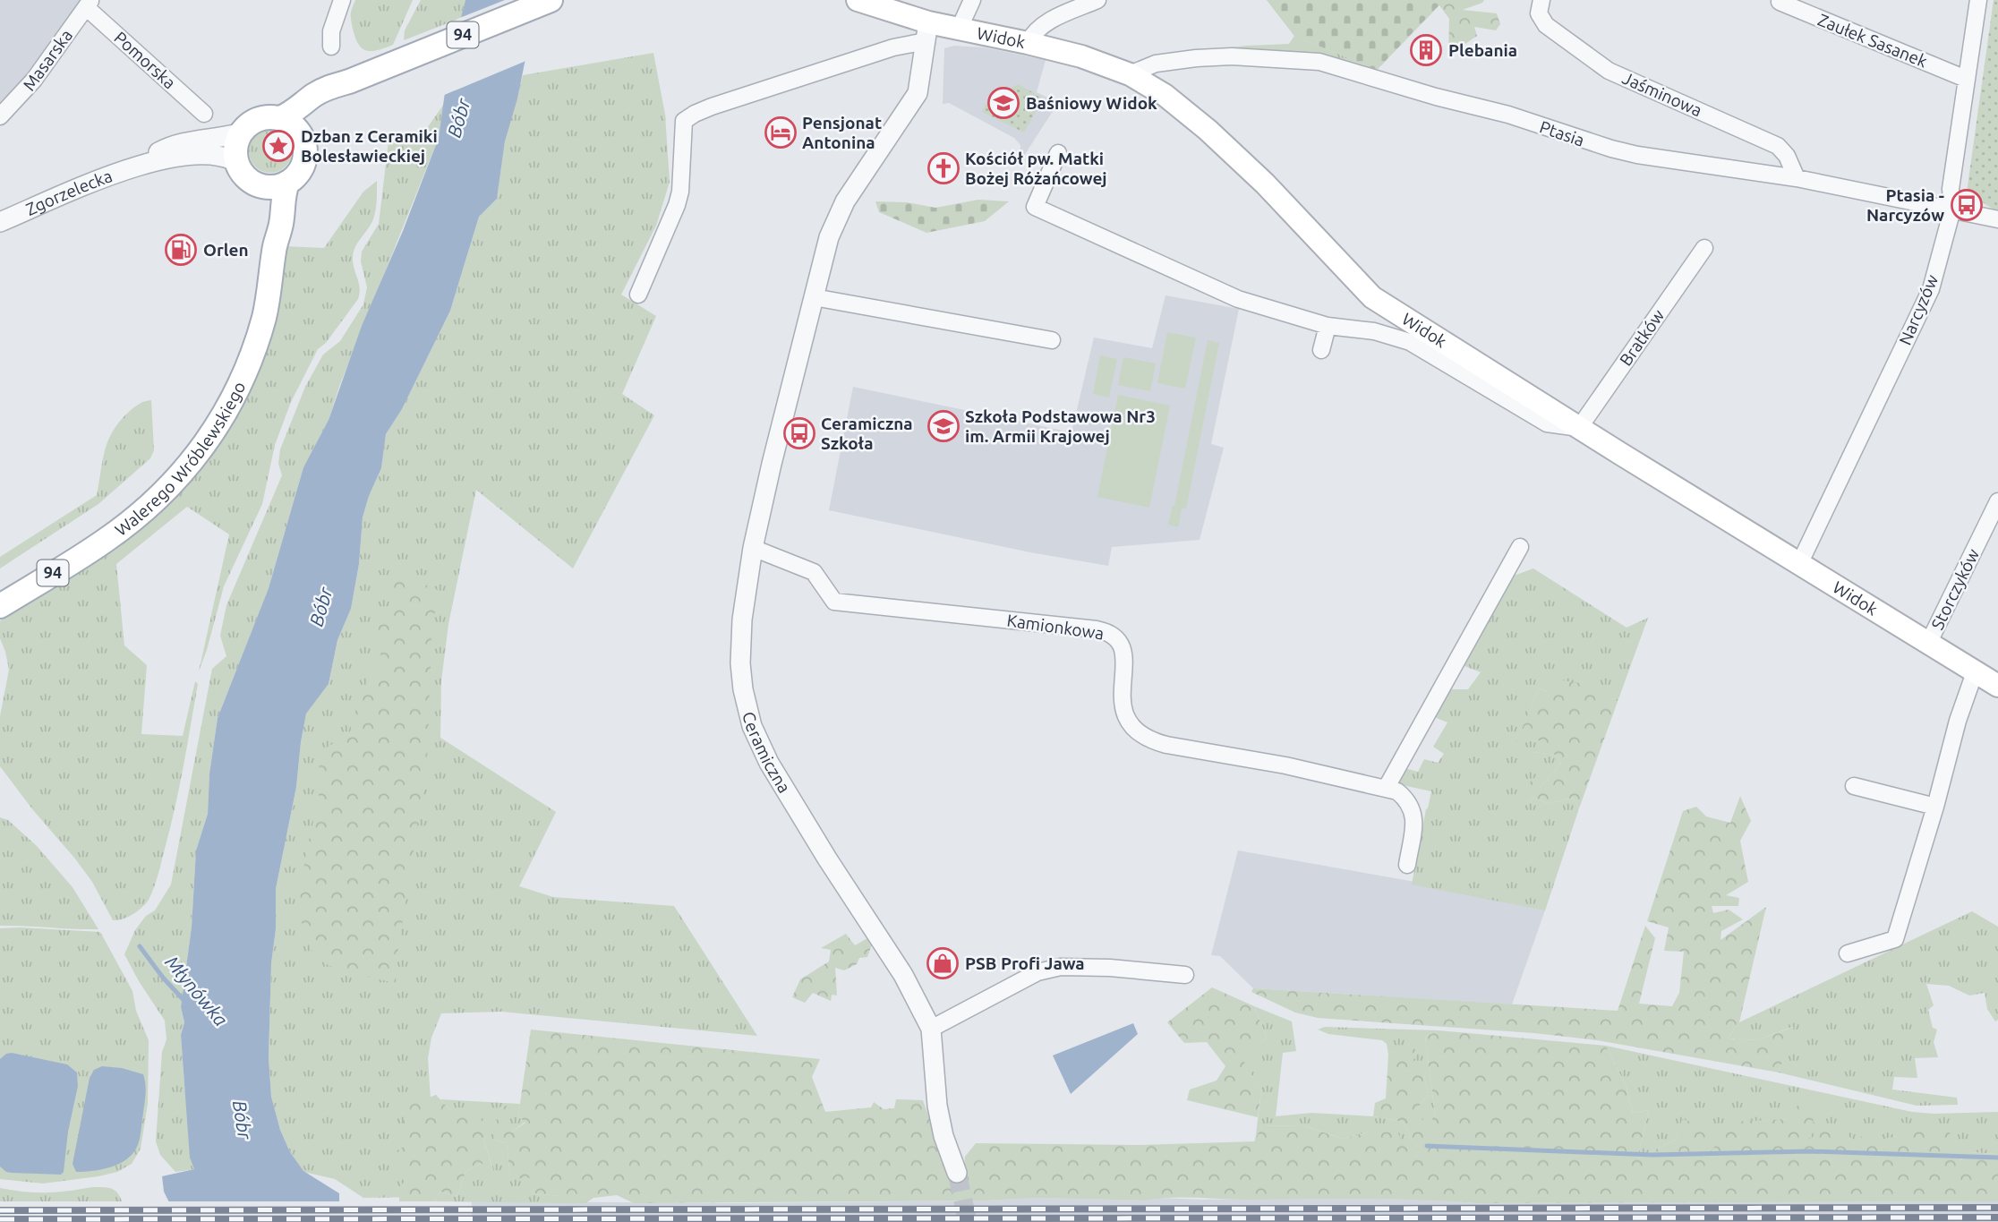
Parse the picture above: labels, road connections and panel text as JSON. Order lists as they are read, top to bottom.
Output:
{
  "streets": {
    "main road": ["94", "Widok", "Walerego Wróblewskiego"],
    "street": [
      "Zaułek Sasanek",
      "Masarska",
      "Pomorska",
      "Jaśminowa",
      "Ptasia",
      "Zgorzelecka",
      "Narcyzów",
      "Bratków",
      "Storczyków",
      "Kamionkowa",
      "Ceramiczna"
    ]
  },
  "crossings": [
    ["94", "Zgorzelecka"],
    ["94", "Walerego Wróblewskiego"],
    ["Widok", "Ptasia"],
    ["Widok", "Narcyzów"],
    ["Widok", "Bratków"],
    ["Widok", "Storczyków"],
    ["Widok", "Ceramiczna"],
    ["Zaułek Sasanek", "Narcyzów"],
    ["Masarska", "Pomorska"],
    ["Jaśminowa", "Ptasia"],
    ["Ptasia", "Narcyzów"],
    ["Zgorzelecka", "Walerego Wróblewskiego"],
    ["Kamionkowa", "Ceramiczna"]
  ],
  "water": ["Bóbr", "Młynówka"],
  "places": {
    "building": ["Plebania"],
    "school or university": ["Baśniowy Widok", "Szkoła Podstawowa Nr3 im. Armii Krajowej"],
    "hotel": ["Pensjonat Antonina"],
    "place": ["Dzban z Ceramiki Bolesławieckiej"],
    "church": ["Kościół pw. Matki Bożej Różańcowej"],
    "bus stop": ["Ptasia - Narcyzów", "Ceramiczna Szkoła"],
    "fuel station": ["Orlen"],
    "shop": ["PSB Profi Jawa"]
  }
}
